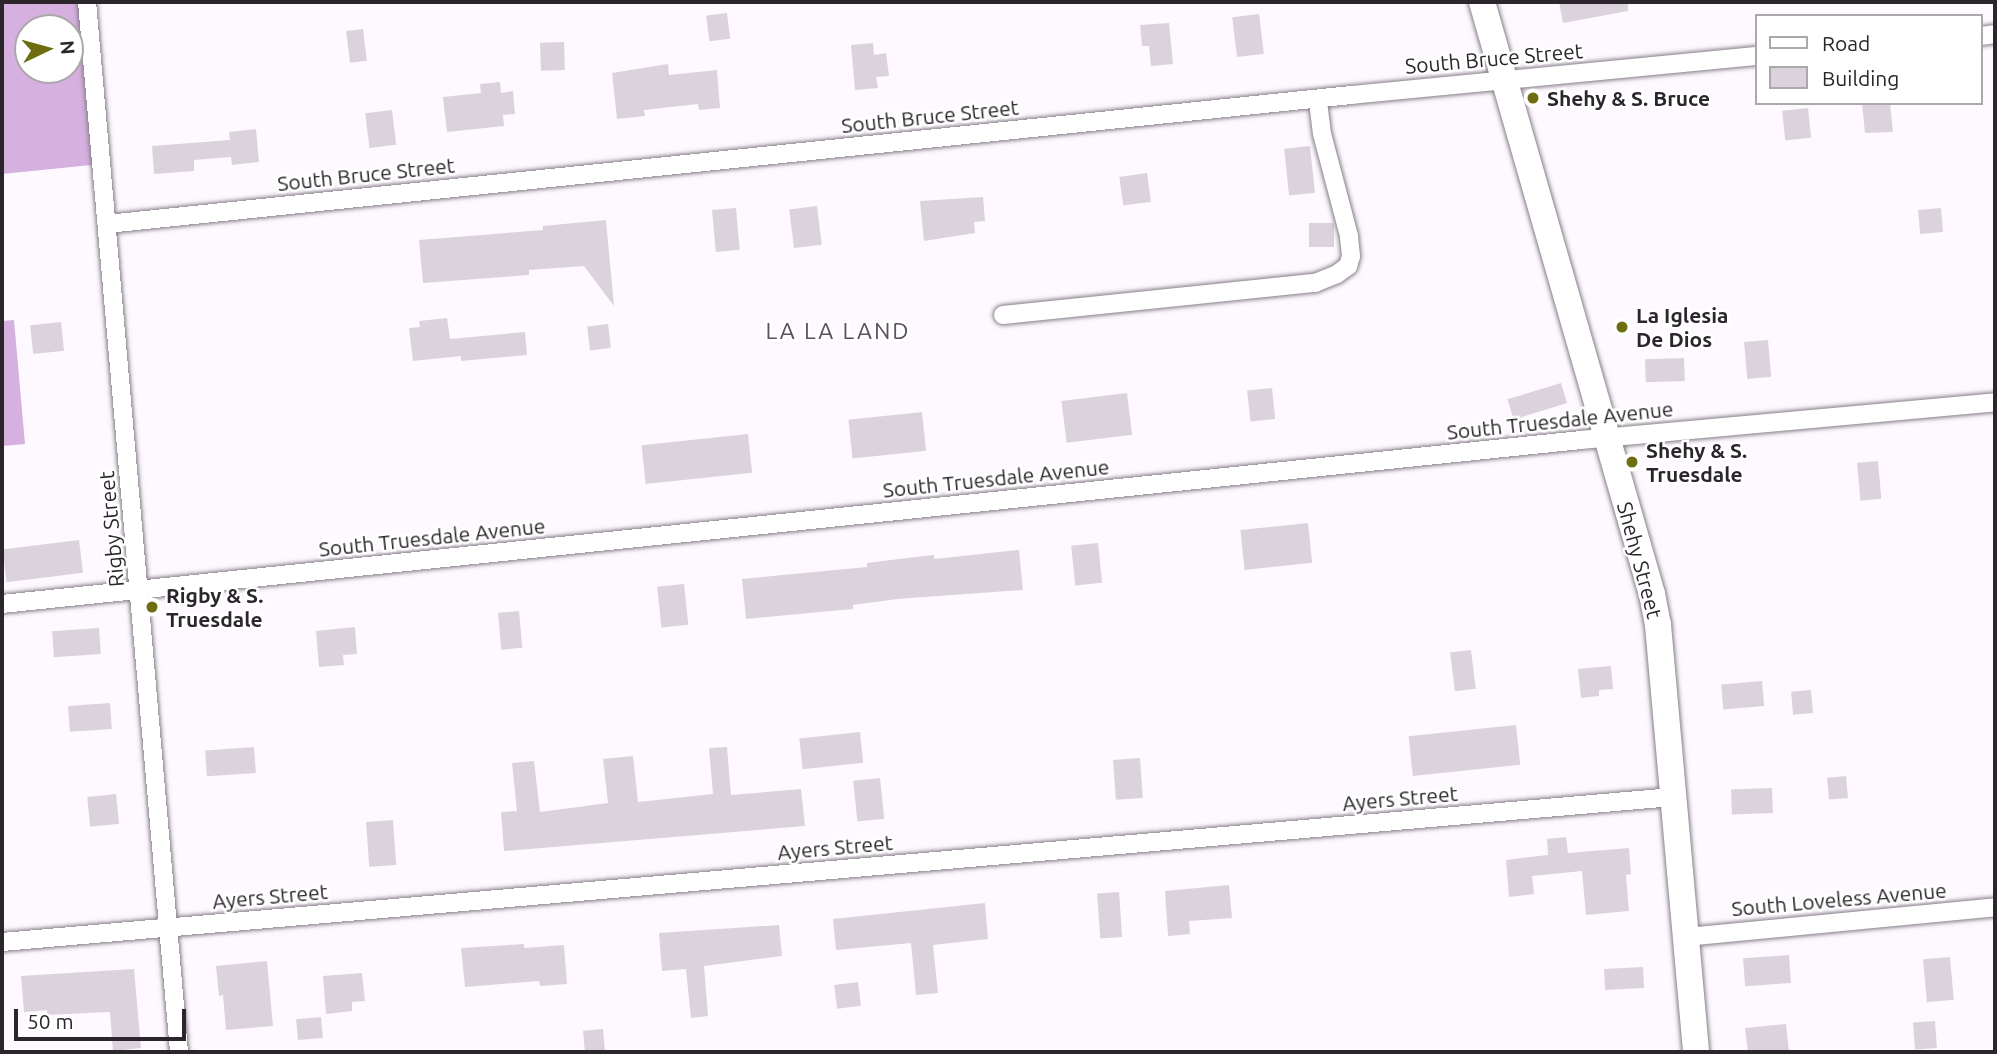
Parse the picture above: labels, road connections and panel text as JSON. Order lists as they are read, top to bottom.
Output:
{
  "streets": {
    "street": [
      "South Bruce Street",
      "South Truesdale Avenue",
      "Rigby Street",
      "Shehy Street",
      "Ayers Street",
      "South Loveless Avenue"
    ]
  },
  "crossings": [
    ["South Bruce Street", "Rigby Street"],
    ["South Bruce Street", "Shehy Street"],
    ["South Truesdale Avenue", "Rigby Street"],
    ["South Truesdale Avenue", "Shehy Street"],
    ["Rigby Street", "Ayers Street"],
    ["Shehy Street", "Ayers Street"],
    ["Shehy Street", "South Loveless Avenue"]
  ],
  "districts": ["LA LA LAND"],
  "places": [
    "Shehy & S. Bruce",
    "La Iglesia De Dios",
    "Shehy & S. Truesdale",
    "Rigby & S. Truesdale"
  ],
  "legend": ["Road", "Building"],
  "scale_bar": "50 m",
  "north": "right"
}
